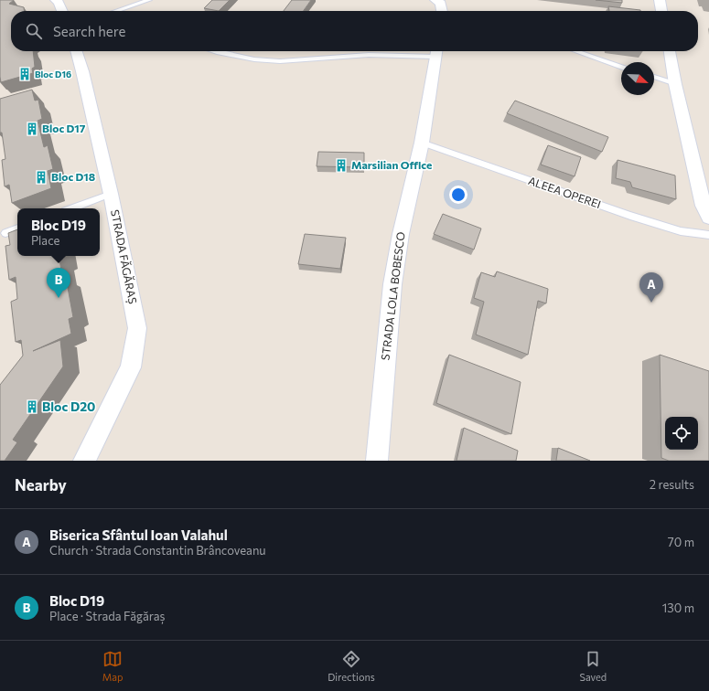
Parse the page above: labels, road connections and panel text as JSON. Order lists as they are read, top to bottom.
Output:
{
  "streets": {
    "street": ["STRADA FĂGĂRAȘ", "STRADA LOLA BOBESCO"],
    "lane": ["ALEEA OPEREI"]
  },
  "crossings": [
    ["ALEEA OPEREI", "STRADA LOLA BOBESCO"]
  ],
  "places": {
    "building": [
      "Bloc D16",
      "Bloc D17",
      "Marsilian Office",
      "Bloc D18",
      "Bloc D20"
    ]
  },
  "north": "bottom right",
  "page": {
    "search": "Search here",
    "popup": ["Bloc D19", "Place"],
    "pins": ["B", "A"],
    "heading": ["Nearby", "2 results"],
    "list": [
      {
        "mark": "A",
        "name": "Biserica Sfântul Ioan Valahul",
        "note": "Church · Strada Constantin Brâncoveanu",
        "value": "70 m"
      },
      {
        "mark": "B",
        "name": "Bloc D19",
        "note": "Place · Strada Făgăraș",
        "value": "130 m"
      }
    ],
    "nav": ["Map", "Directions", "Saved"]
  }
}
